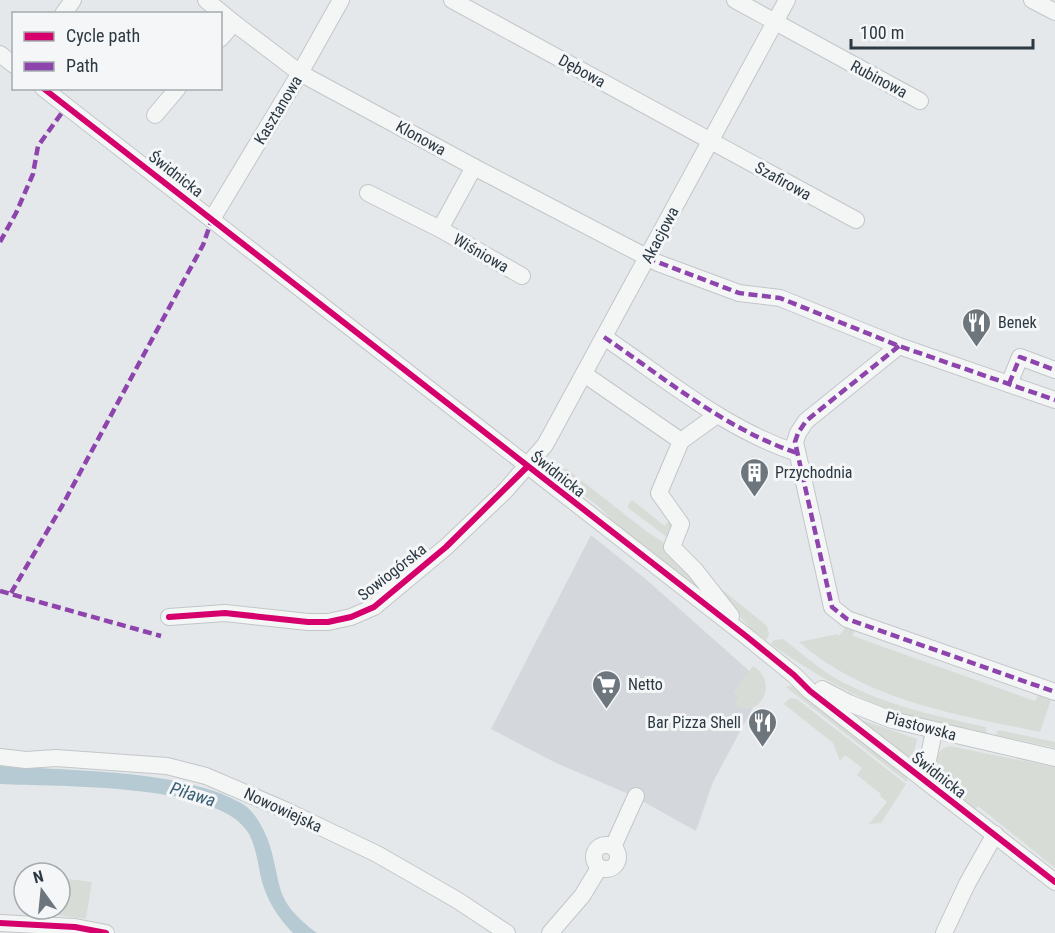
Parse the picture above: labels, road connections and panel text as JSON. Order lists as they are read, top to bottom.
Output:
{
  "streets": {
    "street": [
      "Dębowa",
      "Rubinowa",
      "Kasztanowa",
      "Klonowa",
      "Świdnicka",
      "Szafirowa",
      "Akacjowa",
      "Wiśniowa",
      "Sowiogórska",
      "Piastowska",
      "Nowowiejska"
    ]
  },
  "crossings": [
    ["Dębowa", "Szafirowa"],
    ["Dębowa", "Akacjowa"],
    ["Rubinowa", "Akacjowa"],
    ["Kasztanowa", "Klonowa"],
    ["Kasztanowa", "Świdnicka"],
    ["Klonowa", "Akacjowa"],
    ["Klonowa", "Wiśniowa"],
    ["Świdnicka", "Akacjowa"],
    ["Świdnicka", "Sowiogórska"],
    ["Świdnicka", "Piastowska"],
    ["Szafirowa", "Akacjowa"],
    ["Akacjowa", "Sowiogórska"]
  ],
  "water": ["Piława"],
  "places": {
    "restaurant": ["Benek", "Bar Pizza Shell"],
    "building": ["Przychodnia"],
    "supermarket": ["Netto"]
  },
  "legend": ["Cycle path", "Path"],
  "scale_bar": "100 m",
  "north": "top"
}
